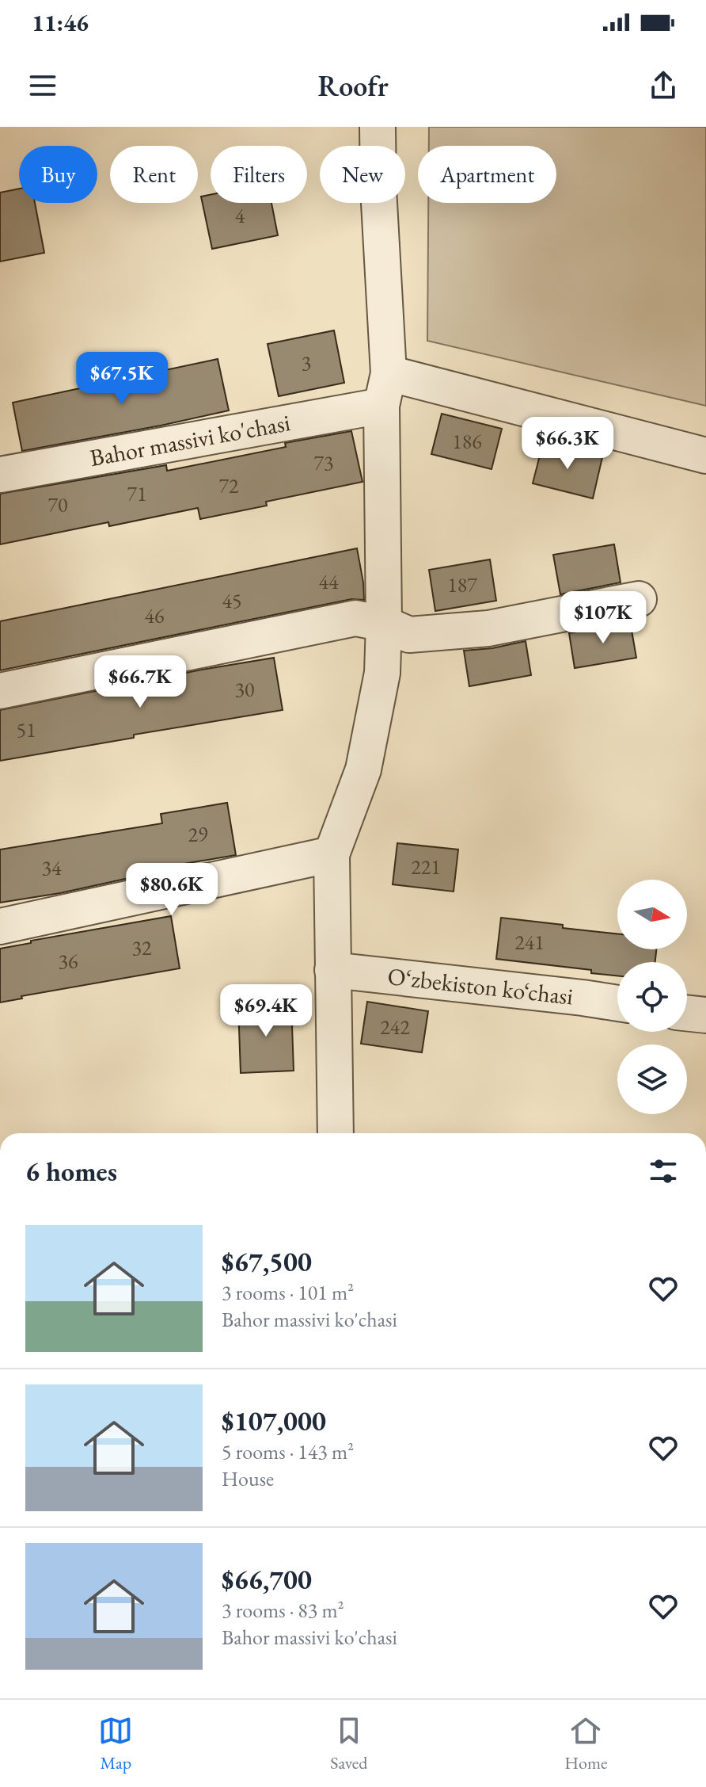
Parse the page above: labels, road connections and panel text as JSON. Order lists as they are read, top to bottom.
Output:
{
  "streets": {
    "street": ["Bahor massivi ko'chasi", "O‘zbekiston ko‘chasi"]
  },
  "house_numbers": [
    "4",
    "3",
    "186",
    "73",
    "72",
    "71",
    "70",
    "44",
    "187",
    "45",
    "46",
    "30",
    "51",
    "29",
    "221",
    "34",
    "241",
    "32",
    "36",
    "242"
  ],
  "north": "right",
  "page": {
    "status": "11:46",
    "header": "Roofr",
    "chip": [
      "Buy",
      "Rent",
      "Filters",
      "New",
      "Apartment"
    ],
    "price": [
      "$67.5K",
      "$66.3K",
      "$107K",
      "$66.7K",
      "$80.6K",
      "$69.4K"
    ],
    "heading": "6 homes",
    "list": [
      {
        "name": "$67,500",
        "note": "3 rooms · 101 m² · Bahor massivi ko'chasi"
      },
      {
        "name": "$107,000",
        "note": "5 rooms · 143 m² · House"
      },
      {
        "name": "$66,700",
        "note": "3 rooms · 83 m² · Bahor massivi ko'chasi"
      }
    ],
    "tabs": ["Map", "Saved", "Home"]
  }
}
